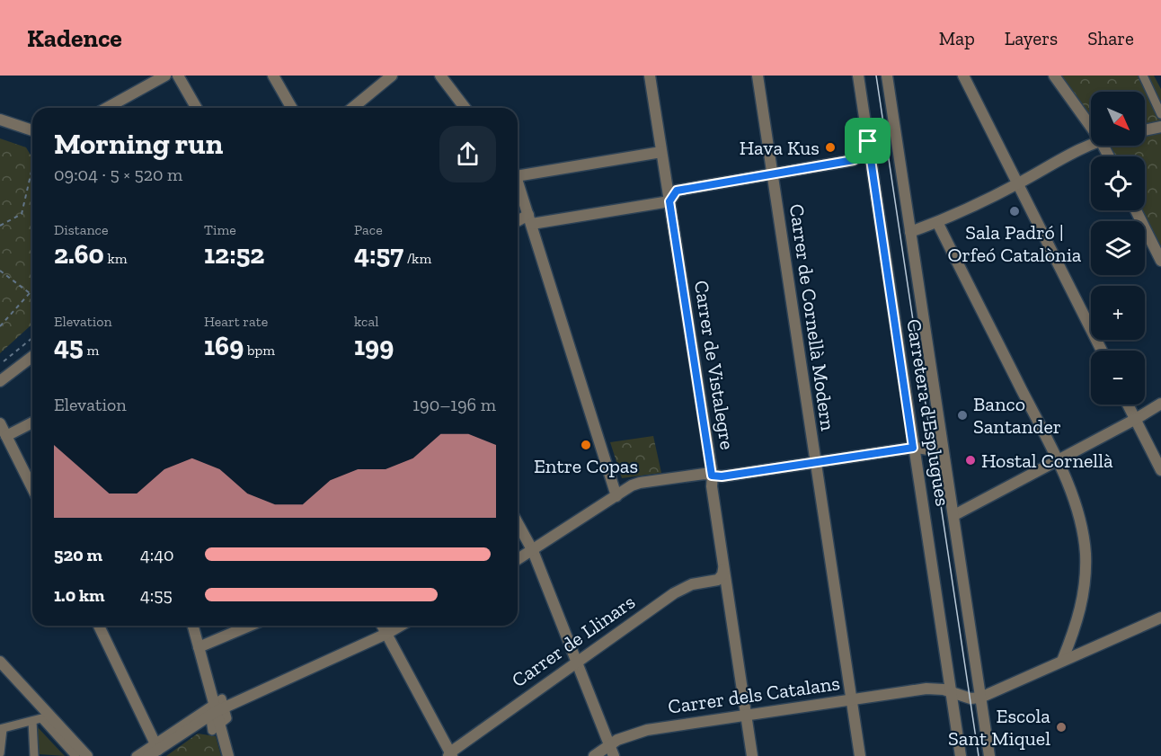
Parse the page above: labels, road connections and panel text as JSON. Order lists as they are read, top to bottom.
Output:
{
  "streets": {
    "street": [
      "Carrer de Cornellà Modern",
      "Carrer de Vistalegre",
      "Carretera d'Esplugues",
      "Carrer de Llinars",
      "Carrer dels Catalans"
    ]
  },
  "crossings": [
    ["Carrer de Cornellà Modern", "Carrer dels Catalans"],
    ["Carrer de Vistalegre", "Carrer de Llinars"],
    ["Carrer de Vistalegre", "Carrer dels Catalans"],
    ["Carretera d'Esplugues", "Carrer dels Catalans"]
  ],
  "places": [
    "Hava Kus",
    "Sala Padró | Orfeó Catalònia",
    "Banco Santander",
    "Entre Copas",
    "Hostal Cornellà",
    "Escola Sant Miquel"
  ],
  "north": "bottom right",
  "page": {
    "header": "Kadence",
    "nav": ["Map", "Layers", "Share"],
    "map_buttons": ["+", "−"],
    "heading": ["Morning run", "09:04 · 5 × 520 m"],
    "stats": [
      ["Distance", "2.60 km"],
      ["Time", "12:52"],
      ["Pace", "4:57 /km"],
      ["Elevation", "45 m"],
      ["Heart rate", "169 bpm"],
      ["kcal", "199"]
    ],
    "chart": ["Elevation", "190–196 m"],
    "list": [
      {
        "name": "520 m",
        "note": "4:40"
      },
      {
        "name": "1.0 km",
        "note": "4:55"
      }
    ]
  }
}
